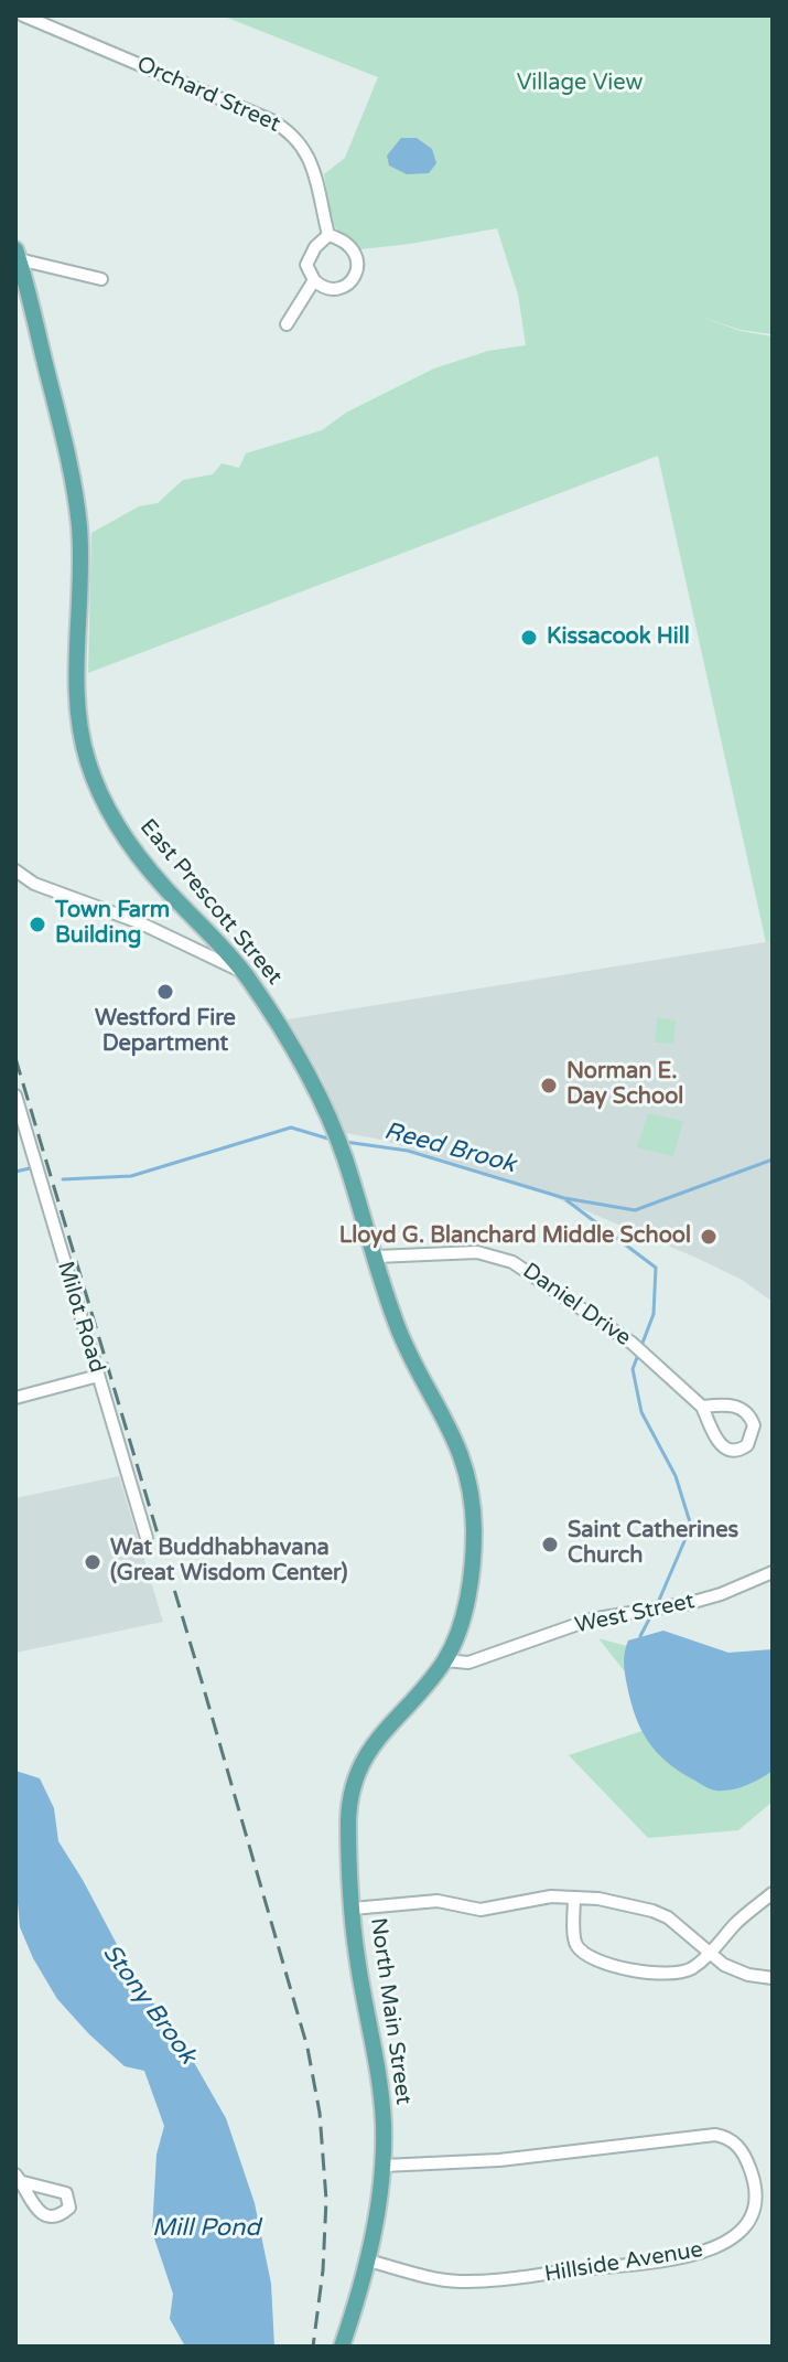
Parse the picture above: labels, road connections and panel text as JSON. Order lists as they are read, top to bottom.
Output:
{
  "streets": {
    "main road": ["East Prescott Street", "North Main Street"],
    "street": [
      "Orchard Street",
      "Daniel Drive",
      "Milot Road",
      "West Street",
      "Hillside Avenue"
    ]
  },
  "crossings": [
    ["East Prescott Street", "Daniel Drive"],
    ["East Prescott Street", "North Main Street"],
    ["Daniel Drive", "North Main Street"],
    ["West Street", "North Main Street"],
    ["North Main Street", "Hillside Avenue"]
  ],
  "water": ["Reed Brook", "Stony Brook", "Mill Pond"],
  "parks": ["Village View"],
  "places": [
    "Kissacook Hill",
    "Town Farm Building",
    "Westford Fire Department",
    "Norman E. Day School",
    "Lloyd G. Blanchard Middle School",
    "Saint Catherines Church",
    "Wat Buddhabhavana (Great Wisdom Center)"
  ]
}
